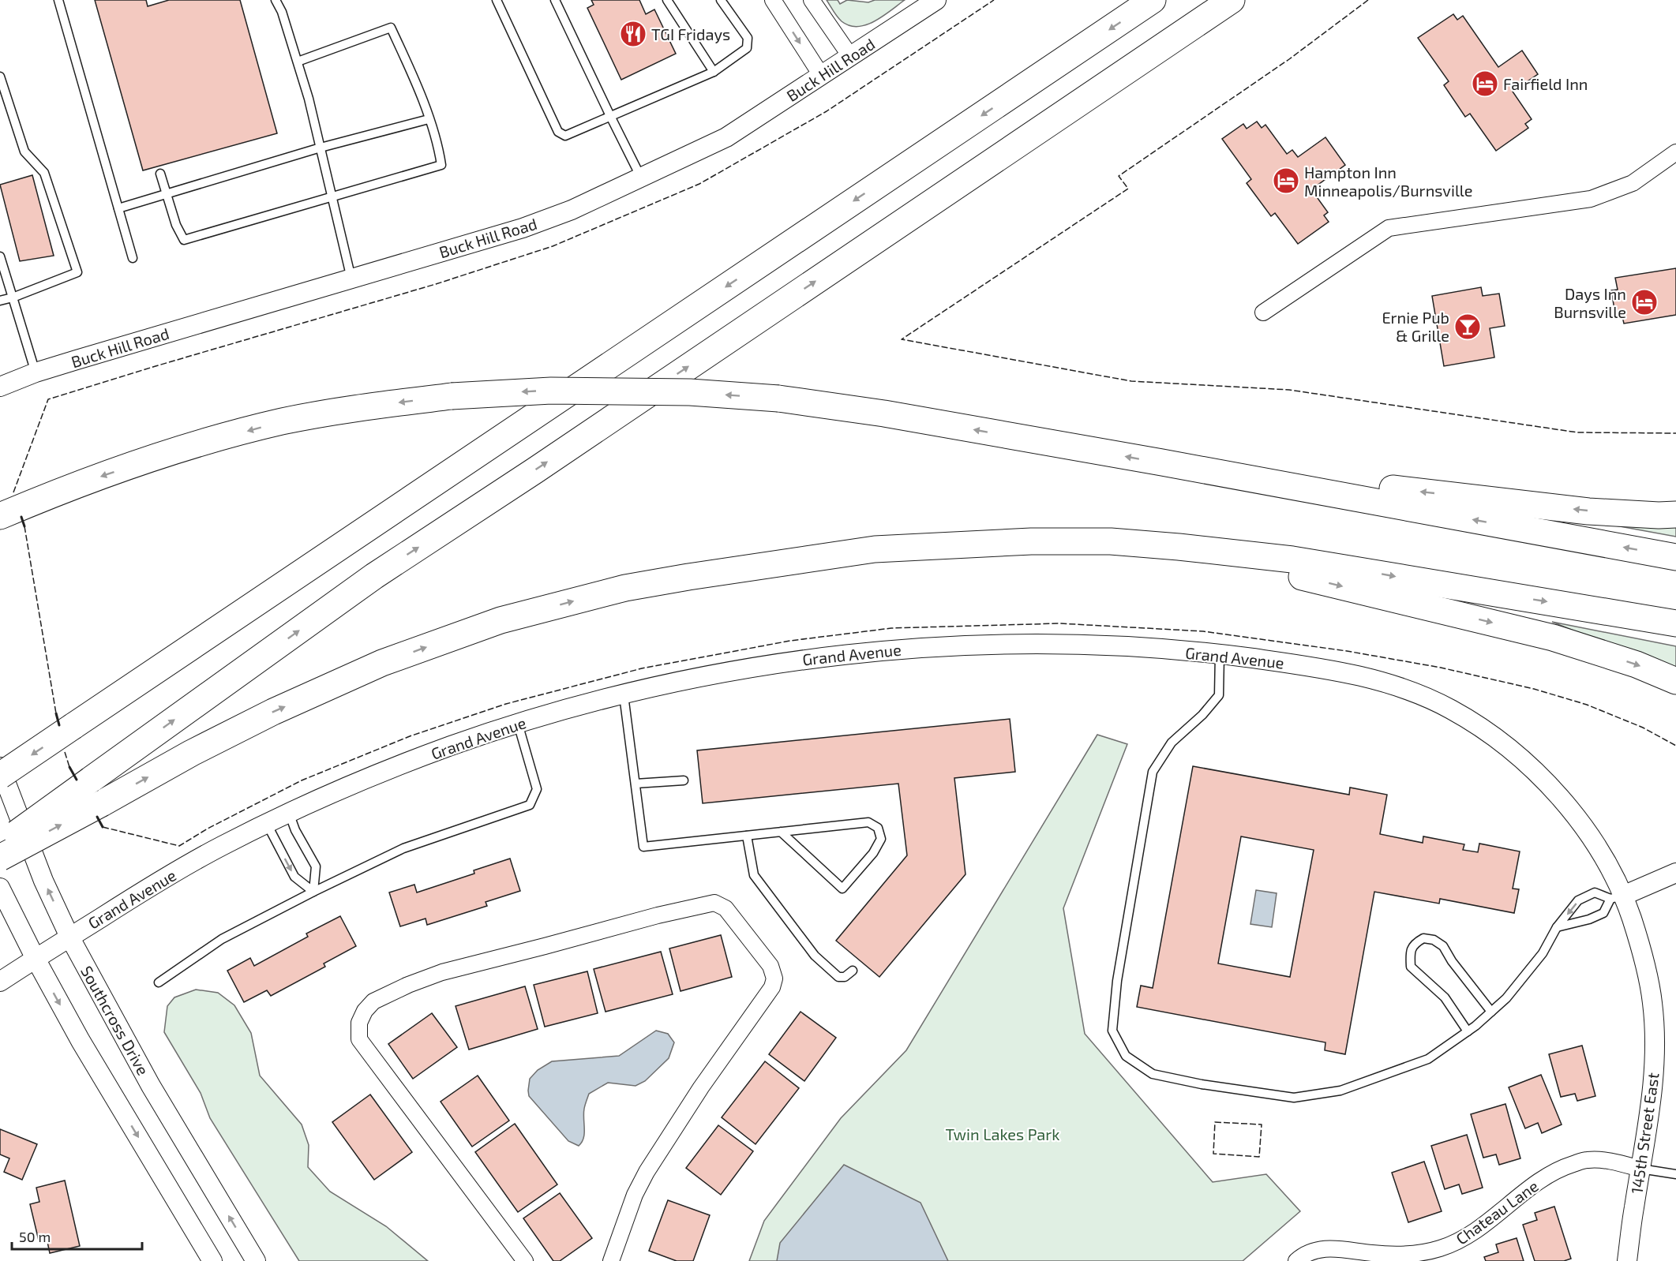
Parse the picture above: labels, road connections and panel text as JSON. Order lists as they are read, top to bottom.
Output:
{
  "streets": {
    "street": [
      "Buck Hill Road",
      "Grand Avenue",
      "Southcross Drive",
      "145th Street East",
      "Chateau Lane"
    ]
  },
  "crossings": [
    ["Grand Avenue", "Southcross Drive"],
    ["Grand Avenue", "145th Street East"],
    ["145th Street East", "Chateau Lane"]
  ],
  "parks": ["Twin Lakes Park"],
  "places": {
    "restaurant": ["TGI Fridays"],
    "hotel": ["Fairfield Inn", "Hampton Inn Minneapolis/Burnsville", "Days Inn Burnsville"],
    "bar": ["Ernie Pub & Grille"]
  },
  "scale_bar": "50 m"
}
